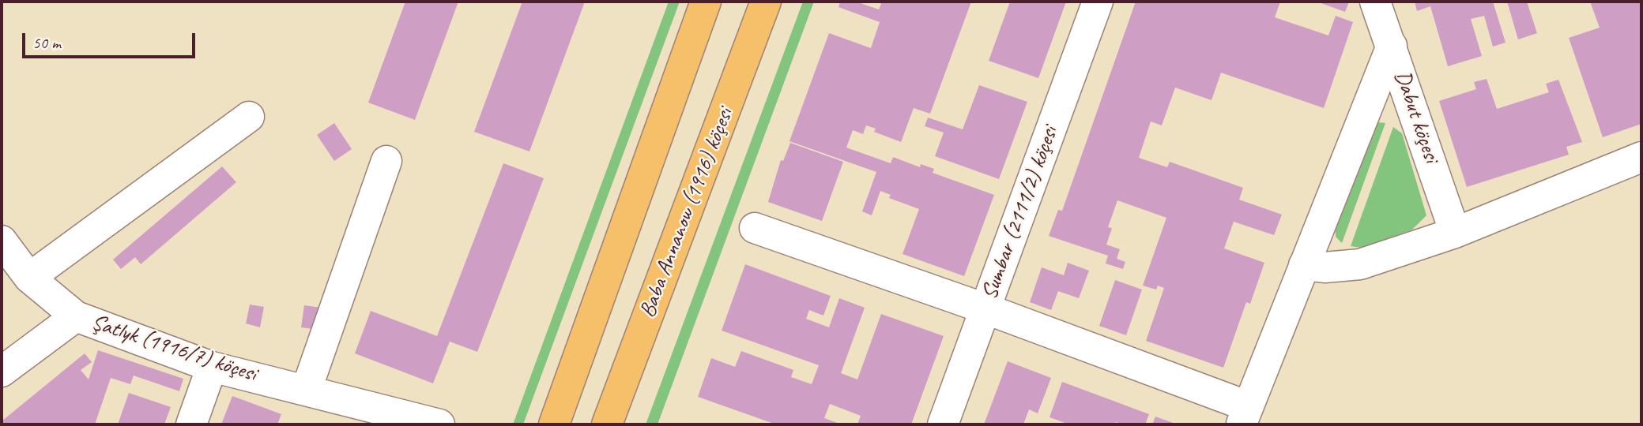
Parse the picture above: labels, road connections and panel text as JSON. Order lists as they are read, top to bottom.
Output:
{
  "streets": {
    "main road": ["Baba Annanow (1916) köçesi"],
    "street": ["Dabut köçesi", "Sumbar (2111/2) köçesi", "Şatlyk (1916/7) köçesi"]
  },
  "scale_bar": "50 m"
}
